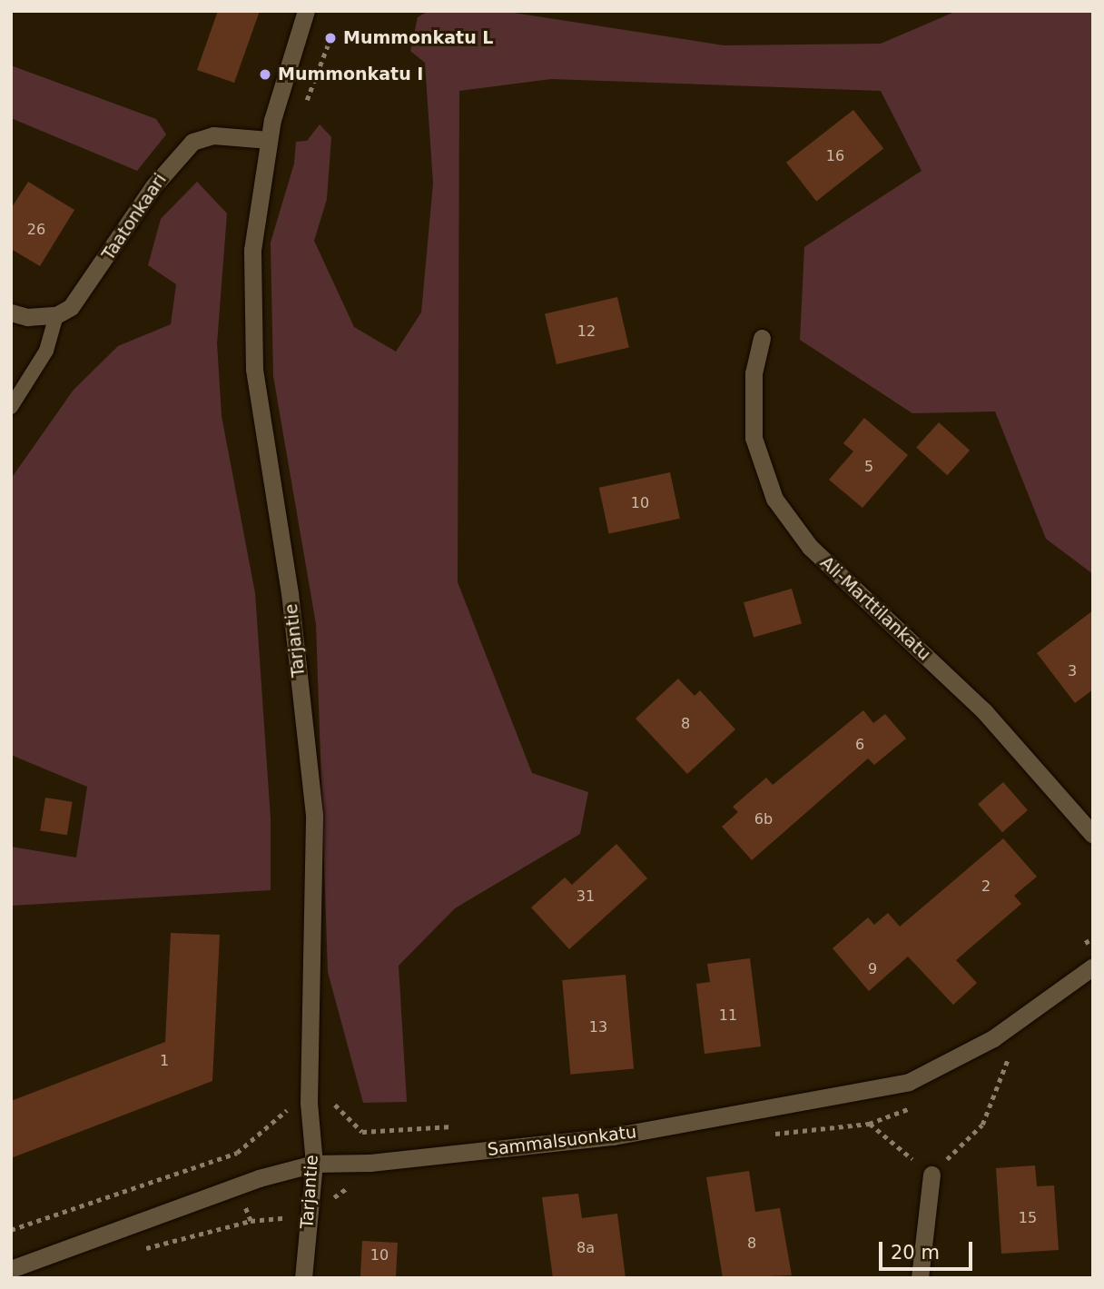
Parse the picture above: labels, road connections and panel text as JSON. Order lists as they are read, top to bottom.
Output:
{
  "streets": {
    "street": [
      "Taatonkaari",
      "Ali-Marttilankatu",
      "Tarjantie",
      "Sammalsuonkatu"
    ]
  },
  "crossings": [
    ["Taatonkaari", "Tarjantie"],
    ["Tarjantie", "Sammalsuonkatu"]
  ],
  "places": ["Mummonkatu L", "Mummonkatu I"],
  "house_numbers": [
    "16",
    "26",
    "12",
    "5",
    "10",
    "3",
    "8",
    "6",
    "6b",
    "2",
    "31",
    "9",
    "11",
    "13",
    "1",
    "15",
    "8",
    "8a",
    "10"
  ],
  "scale_bar": "20 m"
}
